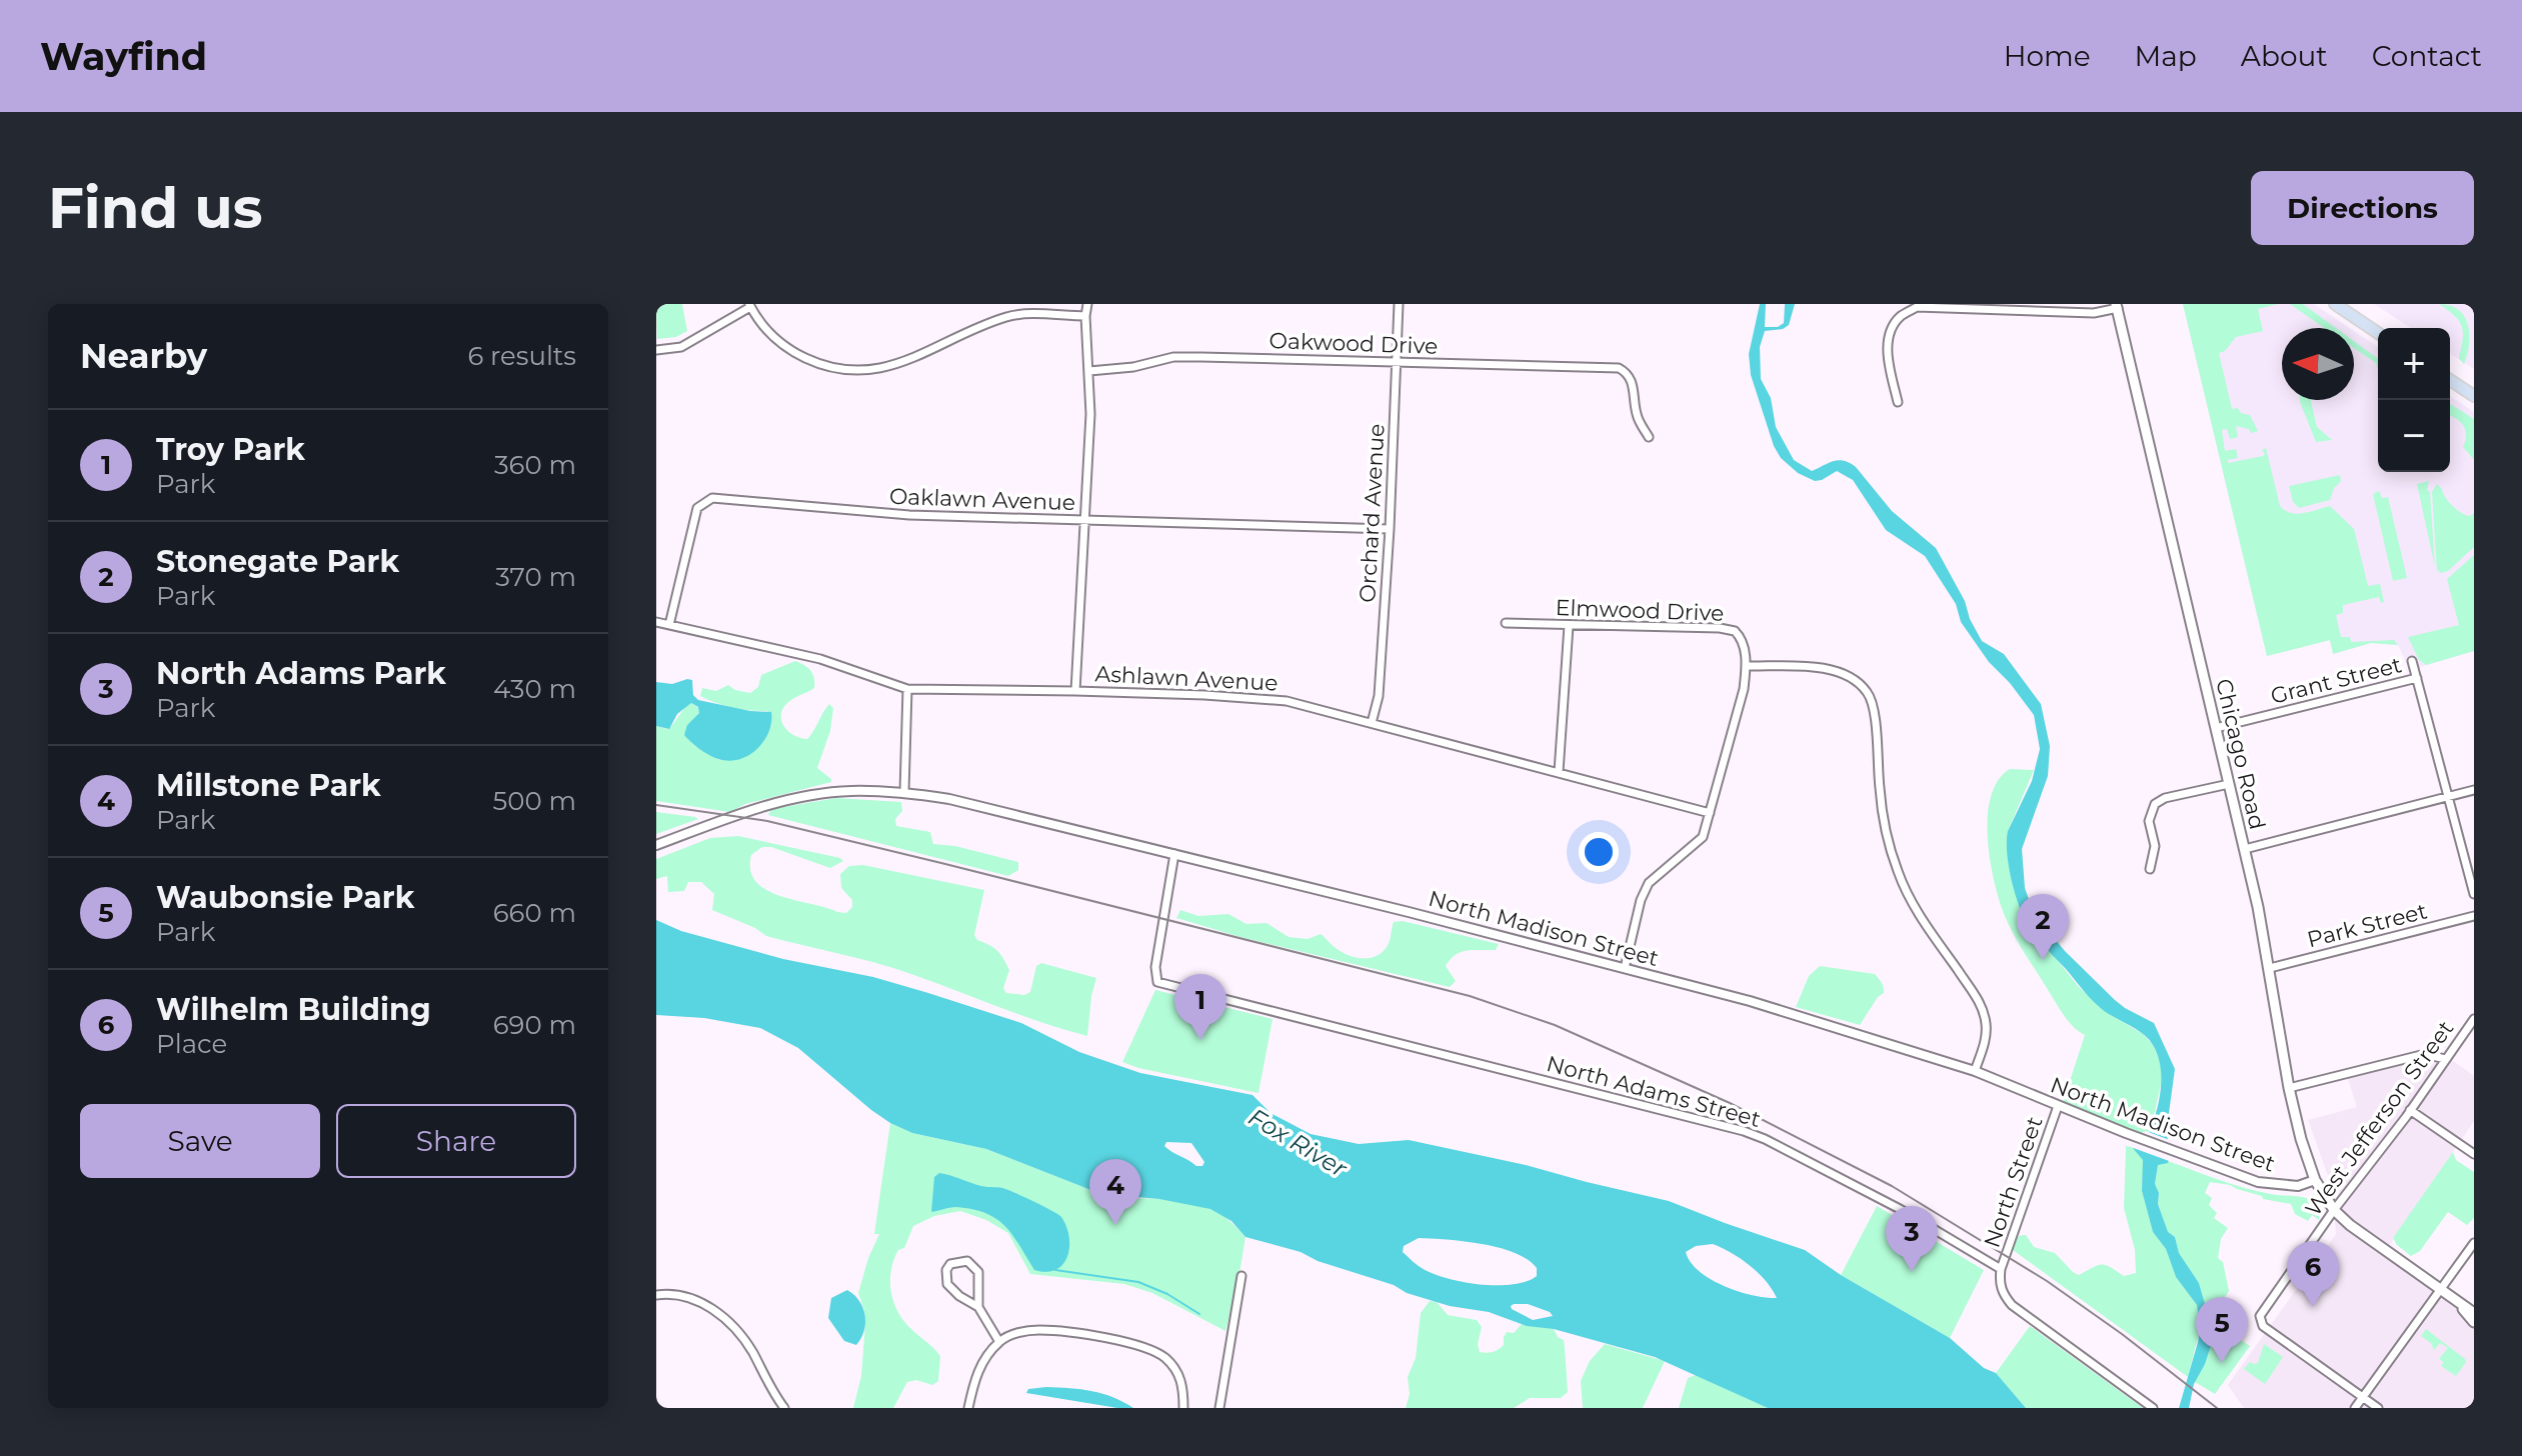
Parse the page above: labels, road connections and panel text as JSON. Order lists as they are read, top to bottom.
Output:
{
  "streets": {
    "main road": ["Chicago Road"],
    "street": [
      "Oakwood Drive",
      "Oaklawn Avenue",
      "Orchard Avenue",
      "Elmwood Drive",
      "Ashlawn Avenue",
      "Grant Street",
      "Park Street",
      "North Madison Street",
      "North Adams Street",
      "West Jefferson Street",
      "North Street"
    ]
  },
  "crossings": [
    ["Oakwood Drive", "Orchard Avenue"],
    ["Oaklawn Avenue", "Orchard Avenue"],
    ["Oaklawn Avenue", "Ashlawn Avenue"],
    ["Orchard Avenue", "Ashlawn Avenue"],
    ["Grant Street", "Chicago Road"],
    ["Chicago Road", "Park Street"],
    ["Chicago Road", "North Madison Street"],
    ["Chicago Road", "West Jefferson Street"],
    ["North Madison Street", "North Adams Street"],
    ["North Madison Street", "North Street"],
    ["North Adams Street", "North Street"]
  ],
  "water": ["Fox River"],
  "north": "left",
  "page": {
    "header": "Wayfind",
    "nav": [
      "Home",
      "Map",
      "About",
      "Contact"
    ],
    "buttons": [
      "Directions",
      ["Save", "Share"]
    ],
    "title": "Find us",
    "heading": ["Nearby", "6 results"],
    "map_buttons": ["+", "−"],
    "list": [
      {
        "mark": "1",
        "name": "Troy Park",
        "note": "Park",
        "value": "360 m"
      },
      {
        "mark": "2",
        "name": "Stonegate Park",
        "note": "Park",
        "value": "370 m"
      },
      {
        "mark": "3",
        "name": "North Adams Park",
        "note": "Park",
        "value": "430 m"
      },
      {
        "mark": "4",
        "name": "Millstone Park",
        "note": "Park",
        "value": "500 m"
      },
      {
        "mark": "5",
        "name": "Waubonsie Park",
        "note": "Park",
        "value": "660 m"
      },
      {
        "mark": "6",
        "name": "Wilhelm Building",
        "note": "Place",
        "value": "690 m"
      }
    ],
    "pins": [
      "2",
      "1",
      "4",
      "3",
      "6",
      "5"
    ]
  }
}
